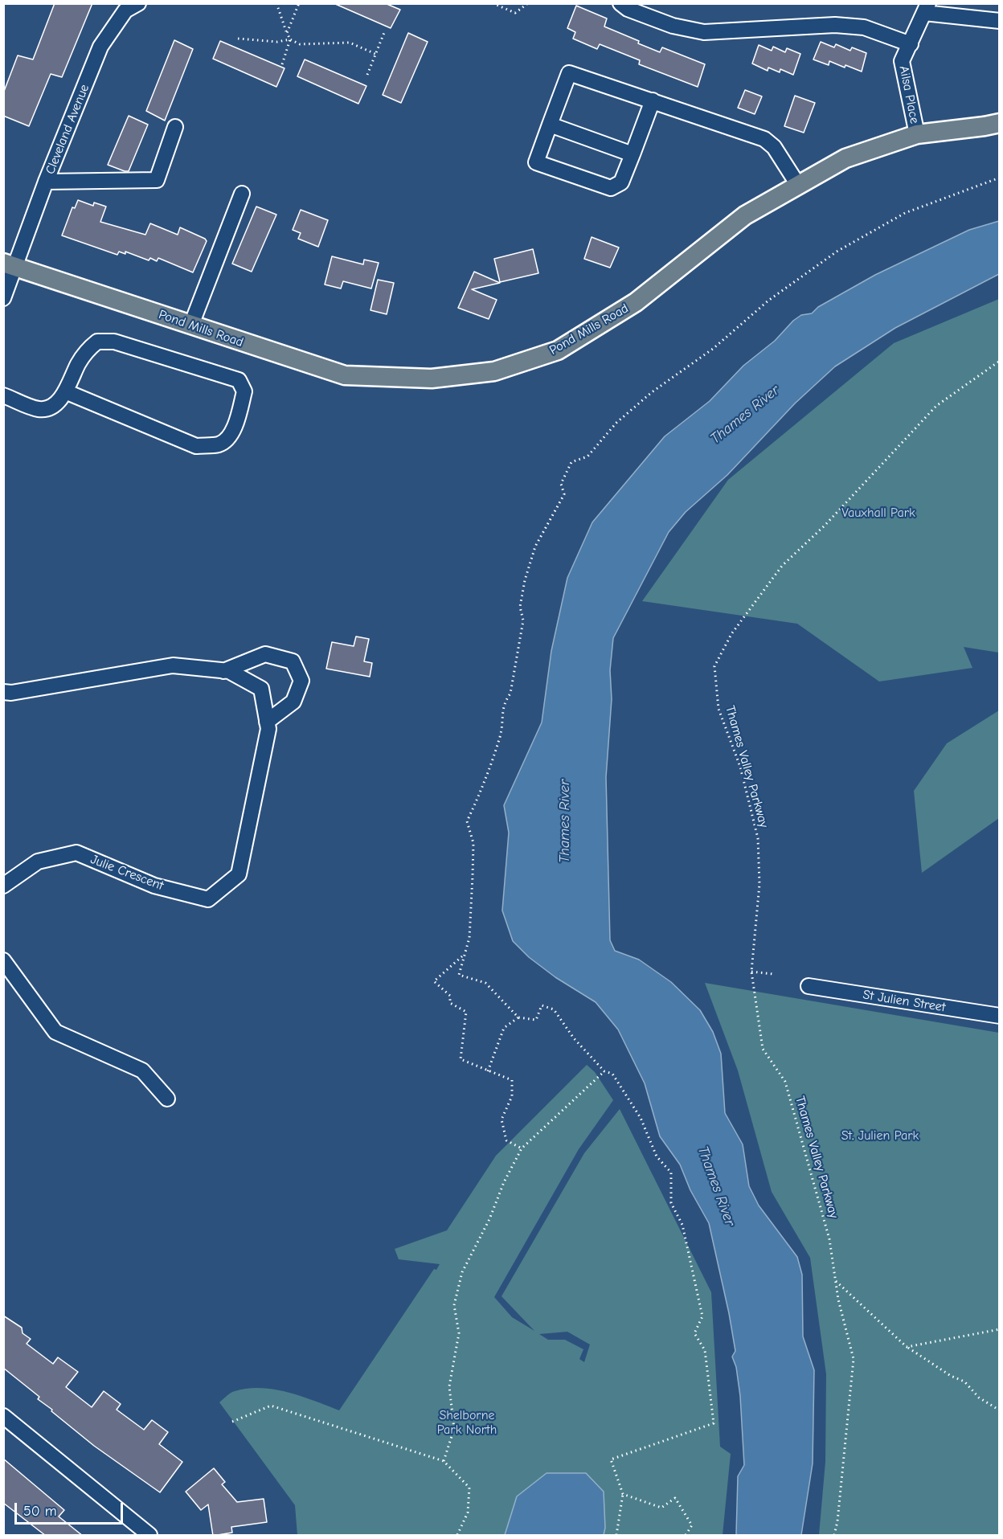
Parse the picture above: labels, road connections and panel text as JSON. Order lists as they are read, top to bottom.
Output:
{
  "streets": {
    "main road": ["Pond Mills Road"],
    "street": [
      "Ailsa Place",
      "Cleveland Avenue",
      "Julie Crescent",
      "St Julien Street"
    ],
    "path": ["Thames Valley Parkway"]
  },
  "crossings": [
    ["Ailsa Place", "Pond Mills Road"],
    ["Cleveland Avenue", "Pond Mills Road"]
  ],
  "water": ["Thames River"],
  "parks": ["Vauxhall Park", "St. Julien Park", "Shelborne Park North"],
  "scale_bar": "50 m"
}
